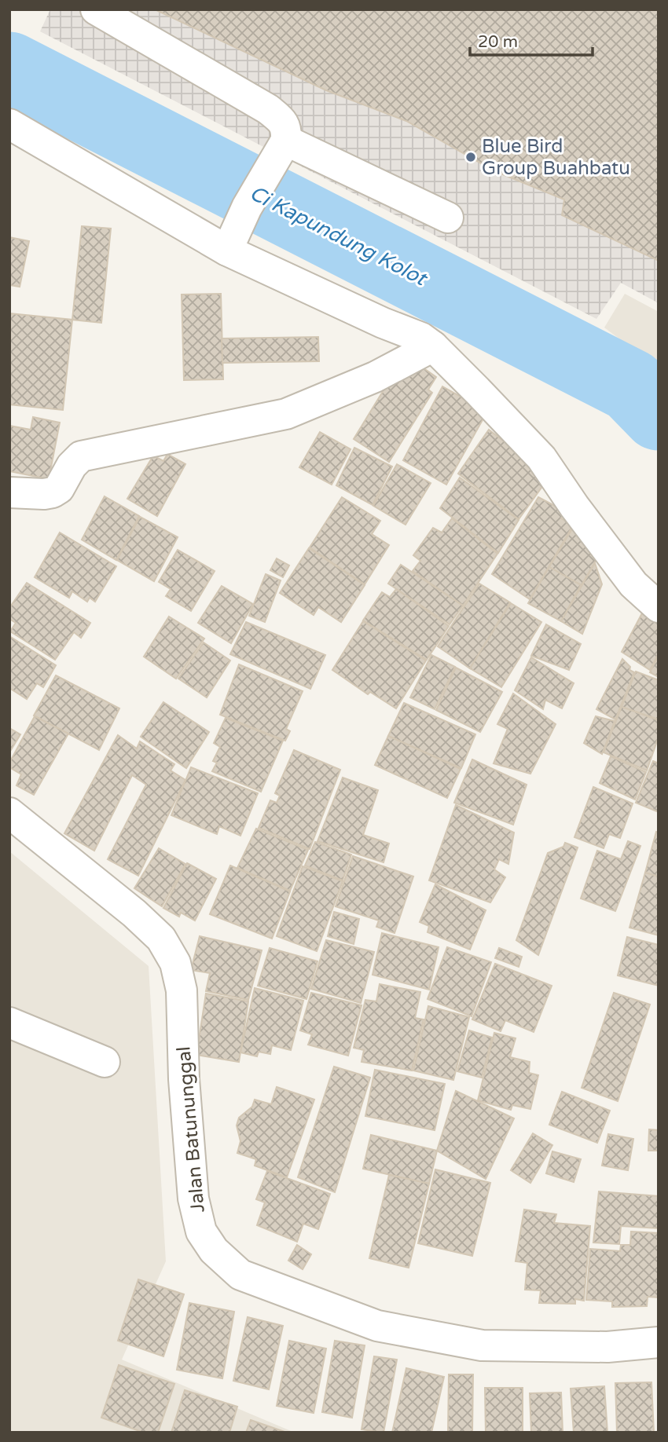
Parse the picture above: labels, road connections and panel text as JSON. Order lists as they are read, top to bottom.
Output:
{
  "streets": {
    "street": ["Jalan Batununggal"]
  },
  "water": ["Ci Kapundung Kolot"],
  "places": ["Blue Bird Group Buahbatu"],
  "scale_bar": "20 m"
}
